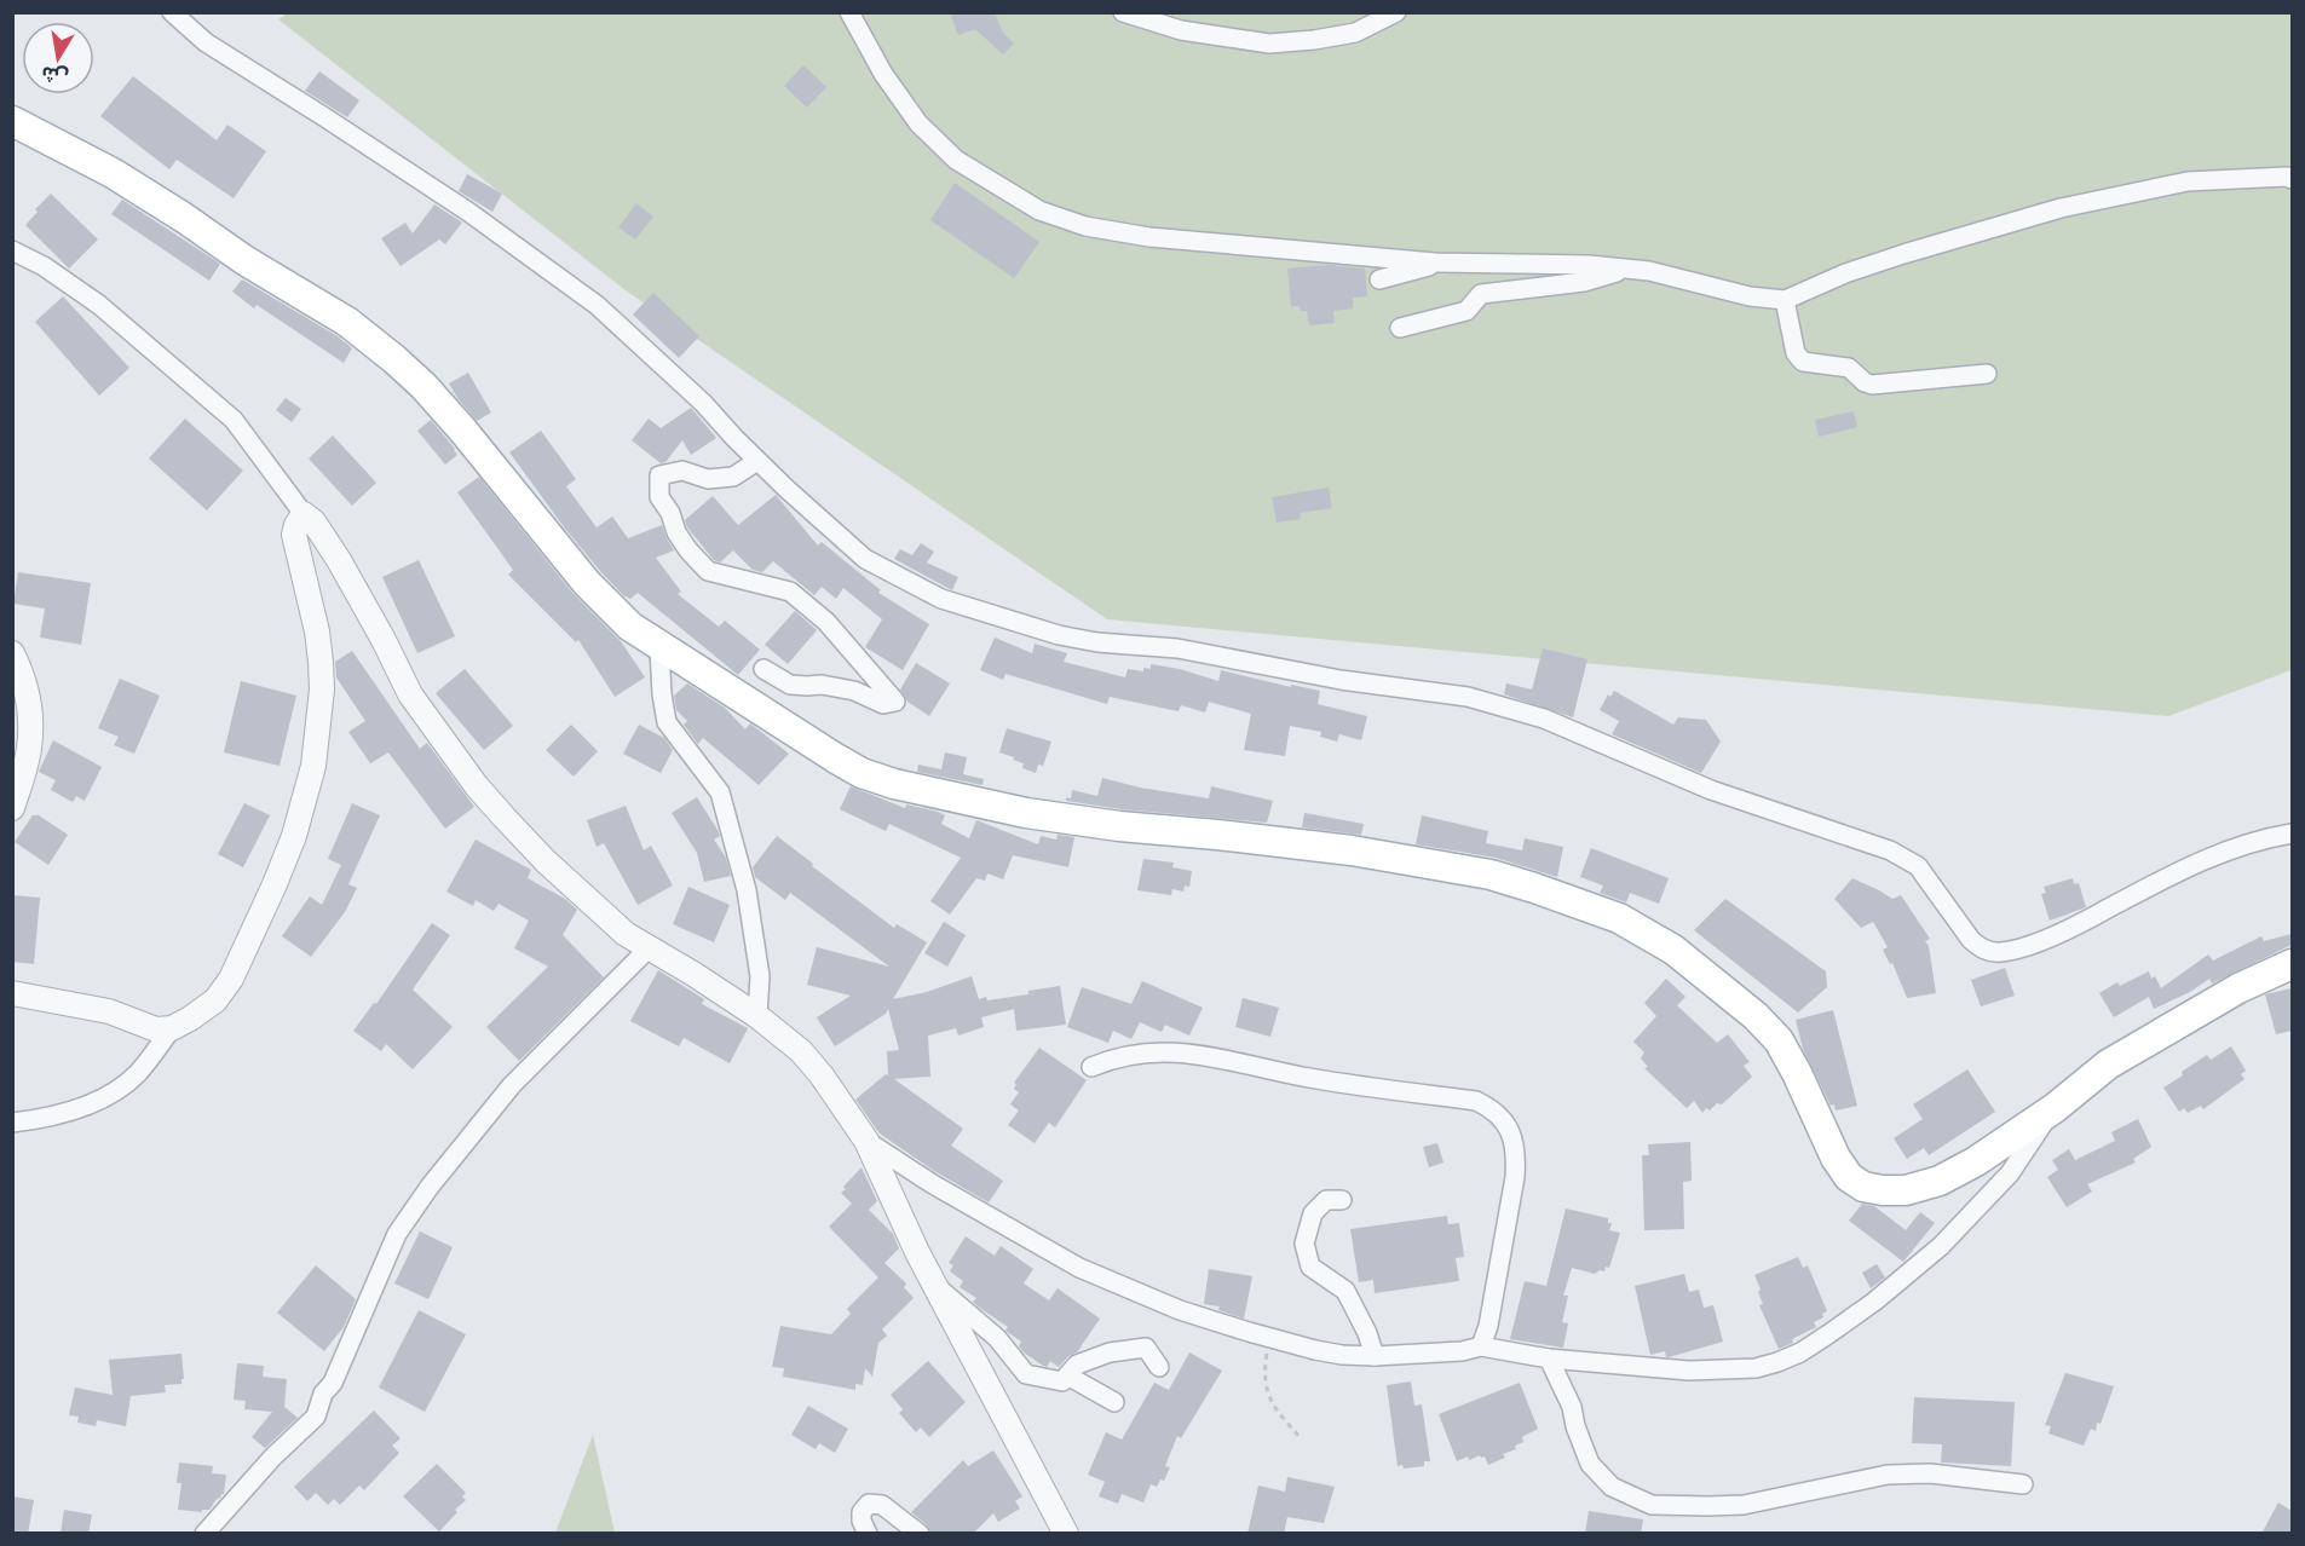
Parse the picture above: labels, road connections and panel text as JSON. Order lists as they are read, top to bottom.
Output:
{
  "north": "bottom"
}
